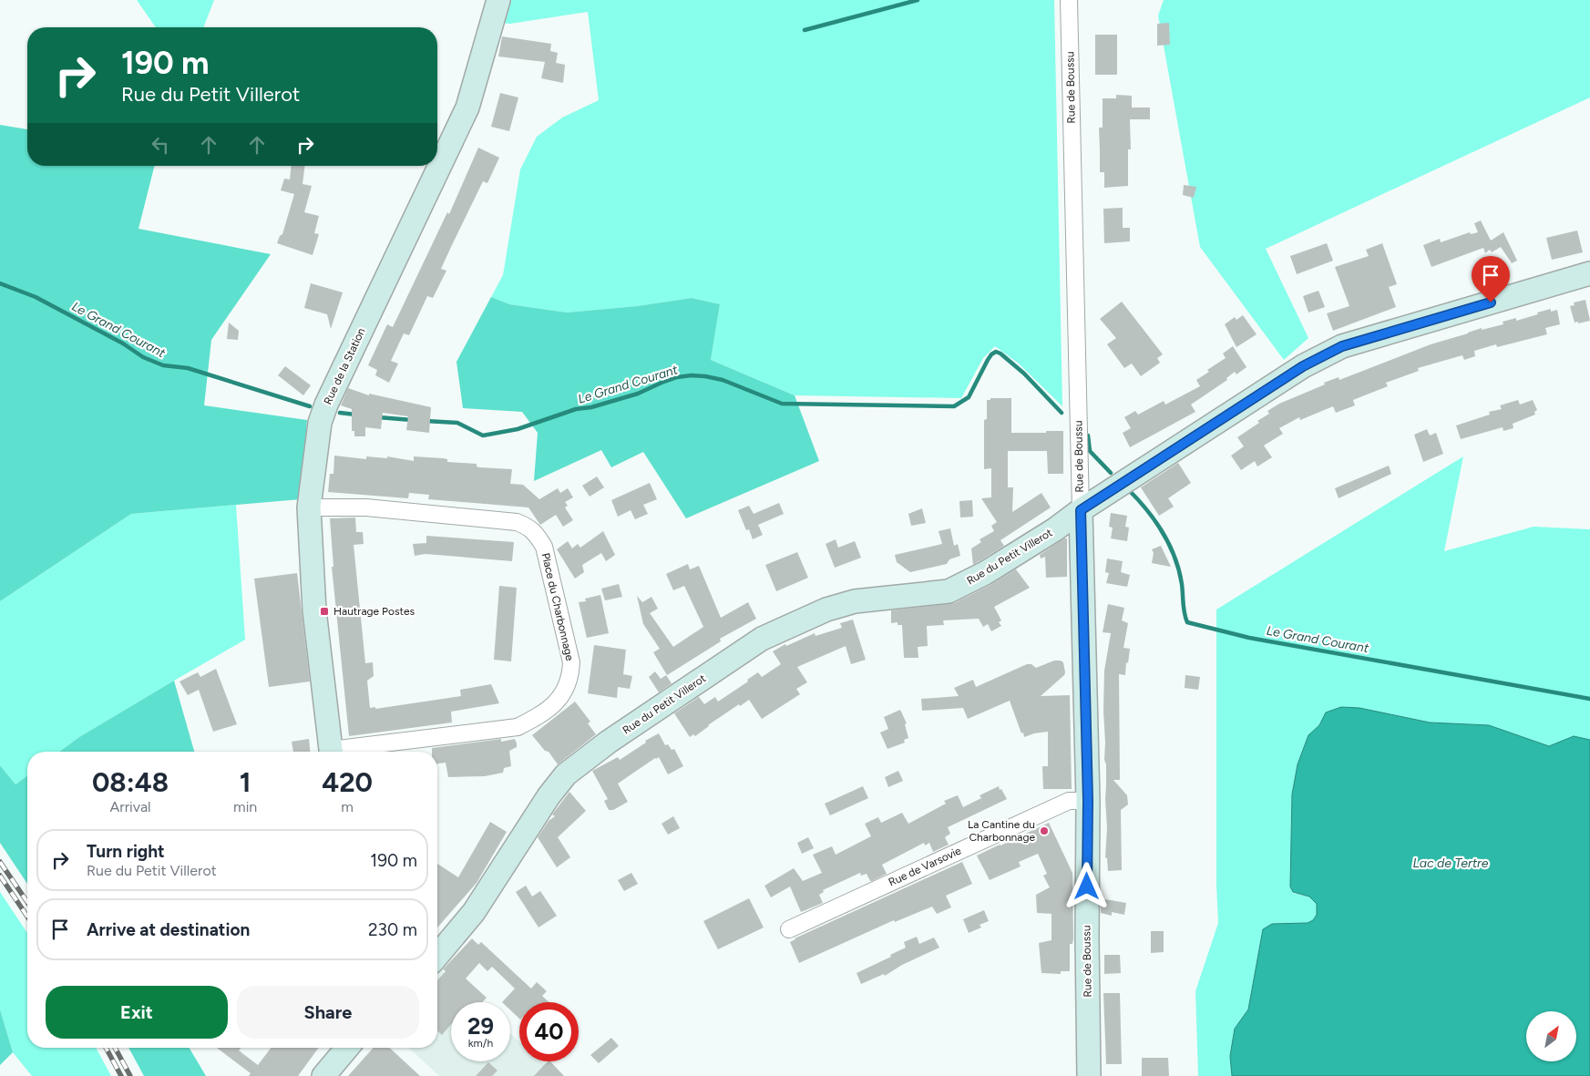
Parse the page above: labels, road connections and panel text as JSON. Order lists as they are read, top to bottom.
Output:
{
  "streets": {
    "street": [
      "Rue de Boussu",
      "Rue de la Station",
      "Rue du Petit Villerot",
      "Place du Charbonnage",
      "Rue de Varsovie"
    ]
  },
  "crossings": [
    ["Rue de Boussu", "Rue du Petit Villerot"],
    ["Rue de Boussu", "Rue de Varsovie"],
    ["Rue de la Station", "Place du Charbonnage"]
  ],
  "water": ["Le Grand Courant", "Lac de Tertre"],
  "places": {
    "transit": ["Hautrage Postes"],
    "other": ["La Cantine du Charbonnage"]
  },
  "north": "top right",
  "page": {
    "turn": ["190 m", "Rue du Petit Villerot"],
    "eta": [
      "08:48",
      "Arrival",
      "1",
      "min",
      "420",
      "m"
    ],
    "list": [
      {
        "name": "Turn right",
        "note": "Rue du Petit Villerot",
        "value": "190 m"
      },
      {
        "name": "Arrive at destination",
        "value": "230 m"
      }
    ],
    "buttons": ["Exit", "Share"],
    "speed": "29 km/h",
    "limit": "40"
  }
}
